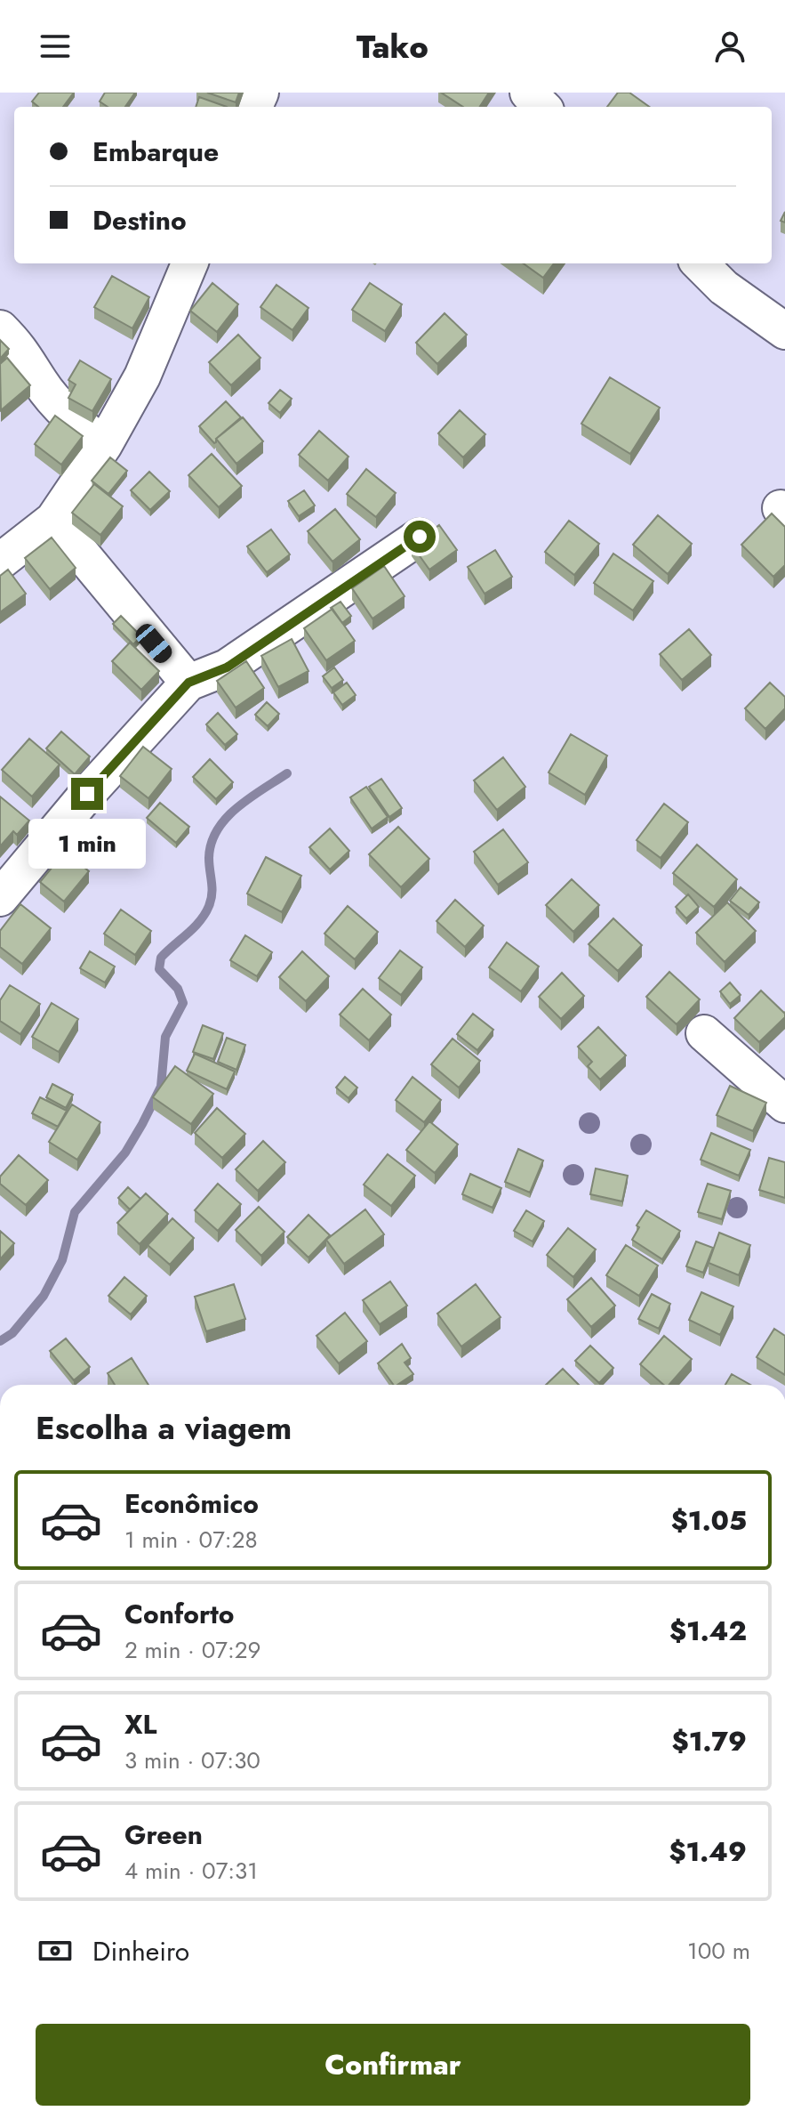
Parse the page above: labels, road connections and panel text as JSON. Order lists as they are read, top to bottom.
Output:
{
  "page": {
    "header": "Tako",
    "banner": ["Embarque", "Destino"],
    "bubble": "1 min",
    "heading": "Escolha a viagem",
    "list": [
      {
        "name": "Econômico",
        "note": "1 min · 07:28",
        "value": "$1.05"
      },
      {
        "name": "Conforto",
        "note": "2 min · 07:29",
        "value": "$1.42"
      },
      {
        "name": "XL",
        "note": "3 min · 07:30",
        "value": "$1.79"
      },
      {
        "name": "Green",
        "note": "4 min · 07:31",
        "value": "$1.49"
      }
    ],
    "pay": ["Dinheiro", "100 m"],
    "buttons": "Confirmar"
  }
}
